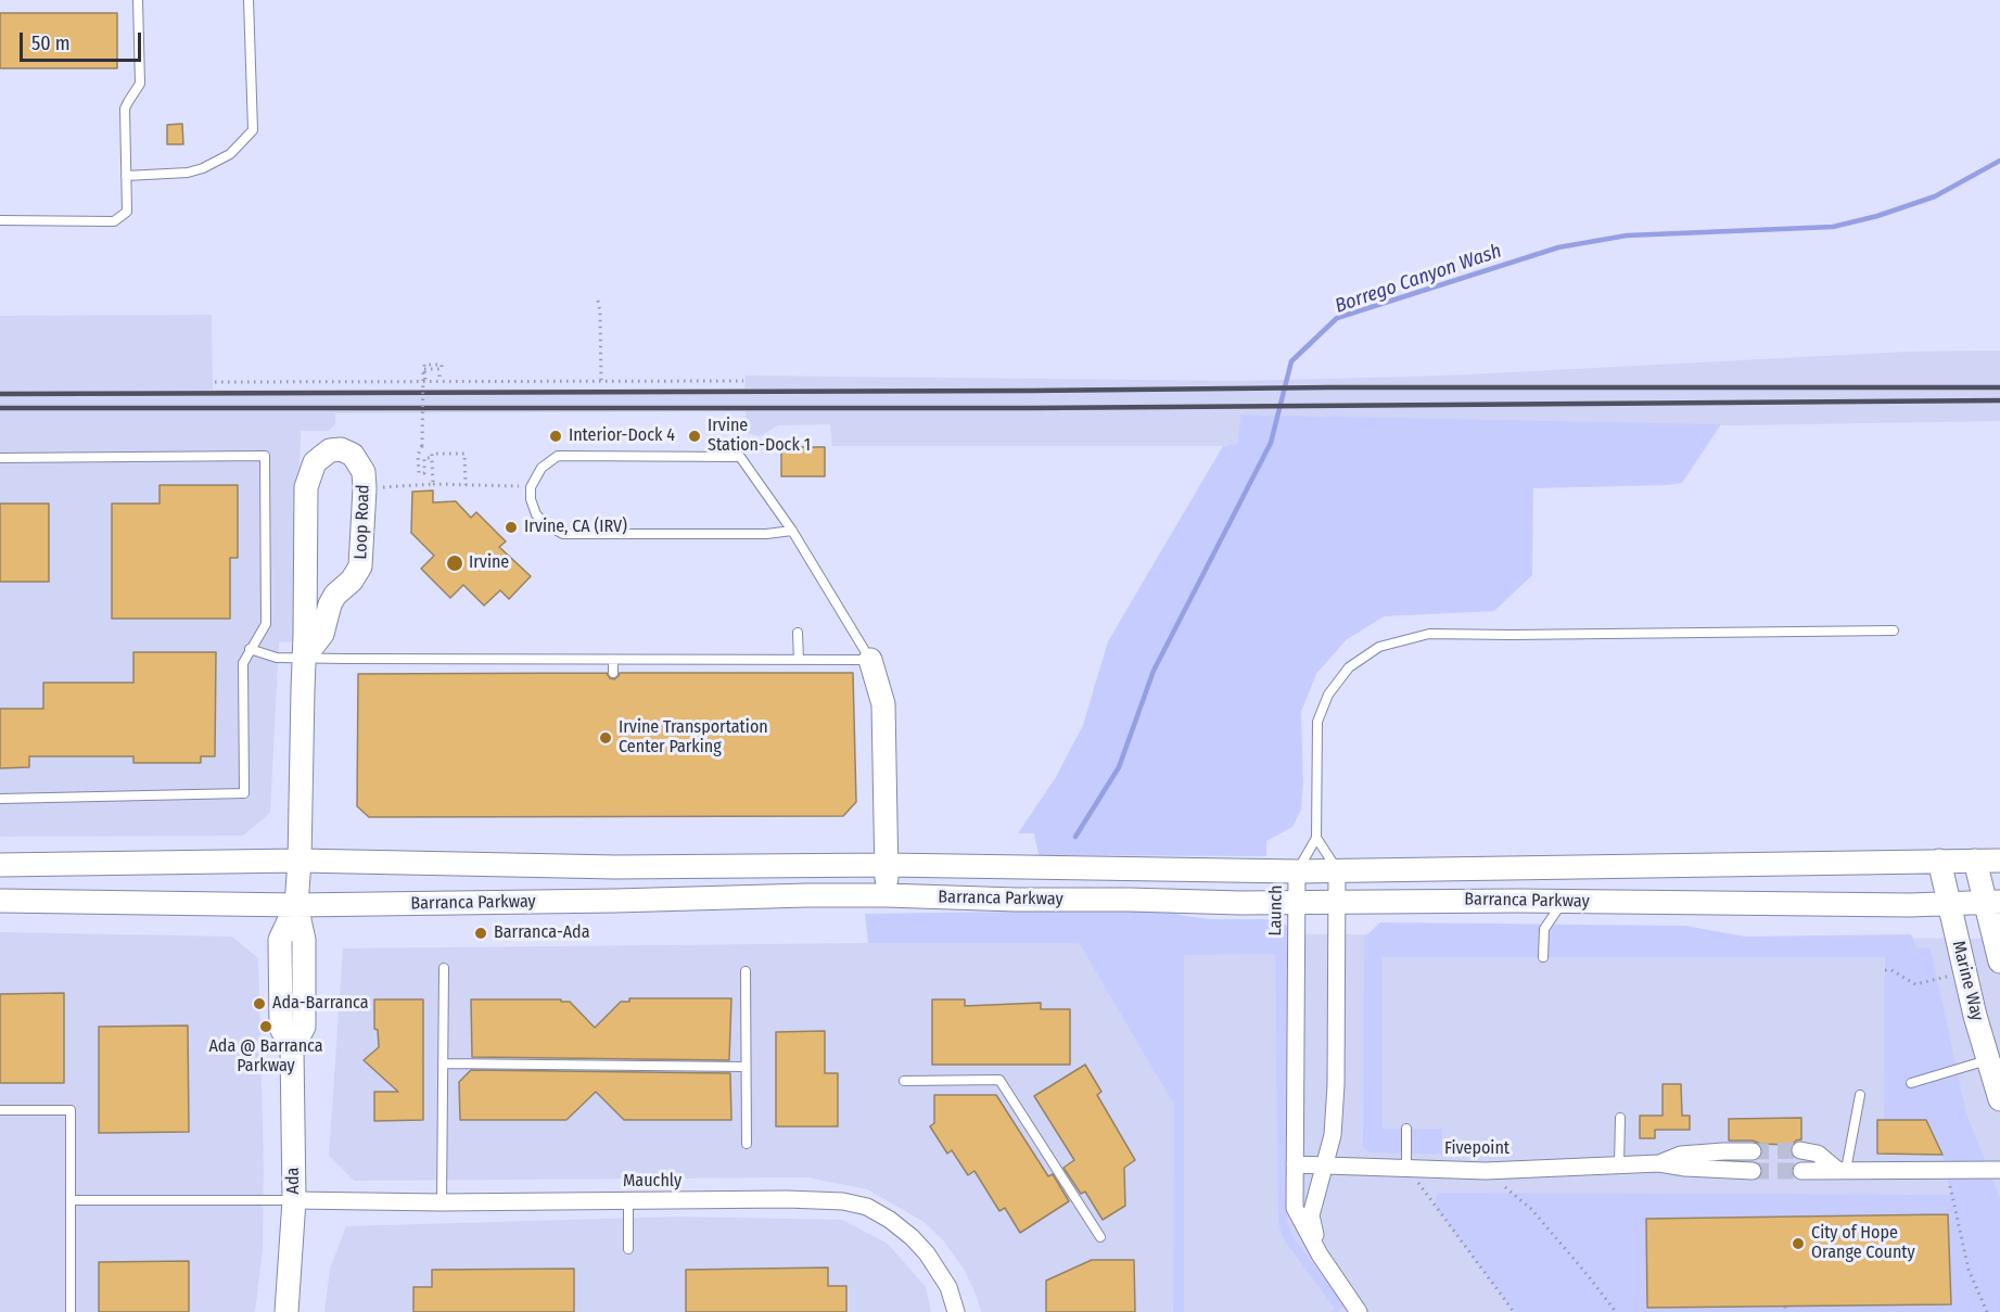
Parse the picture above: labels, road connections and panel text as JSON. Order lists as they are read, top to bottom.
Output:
{
  "streets": {
    "main road": [
      "Loop Road",
      "Barranca Parkway",
      "Marine Way",
      "Ada"
    ],
    "street": ["Launch", "Fivepoint", "Mauchly"]
  },
  "crossings": [
    ["Loop Road", "Ada"],
    ["Barranca Parkway", "Launch"],
    ["Barranca Parkway", "Marine Way"],
    ["Barranca Parkway", "Ada"],
    ["Launch", "Fivepoint"],
    ["Ada", "Mauchly"]
  ],
  "water": ["Borrego Canyon Wash"],
  "places": [
    "Interior-Dock 4",
    "Irvine Station-Dock 1",
    "Irvine, CA (IRV)",
    "Irvine",
    "Irvine Transportation Center Parking",
    "Barranca-Ada",
    "Ada-Barranca",
    "Ada @ Barranca Parkway",
    "City of Hope Orange County"
  ],
  "scale_bar": "50 m"
}
